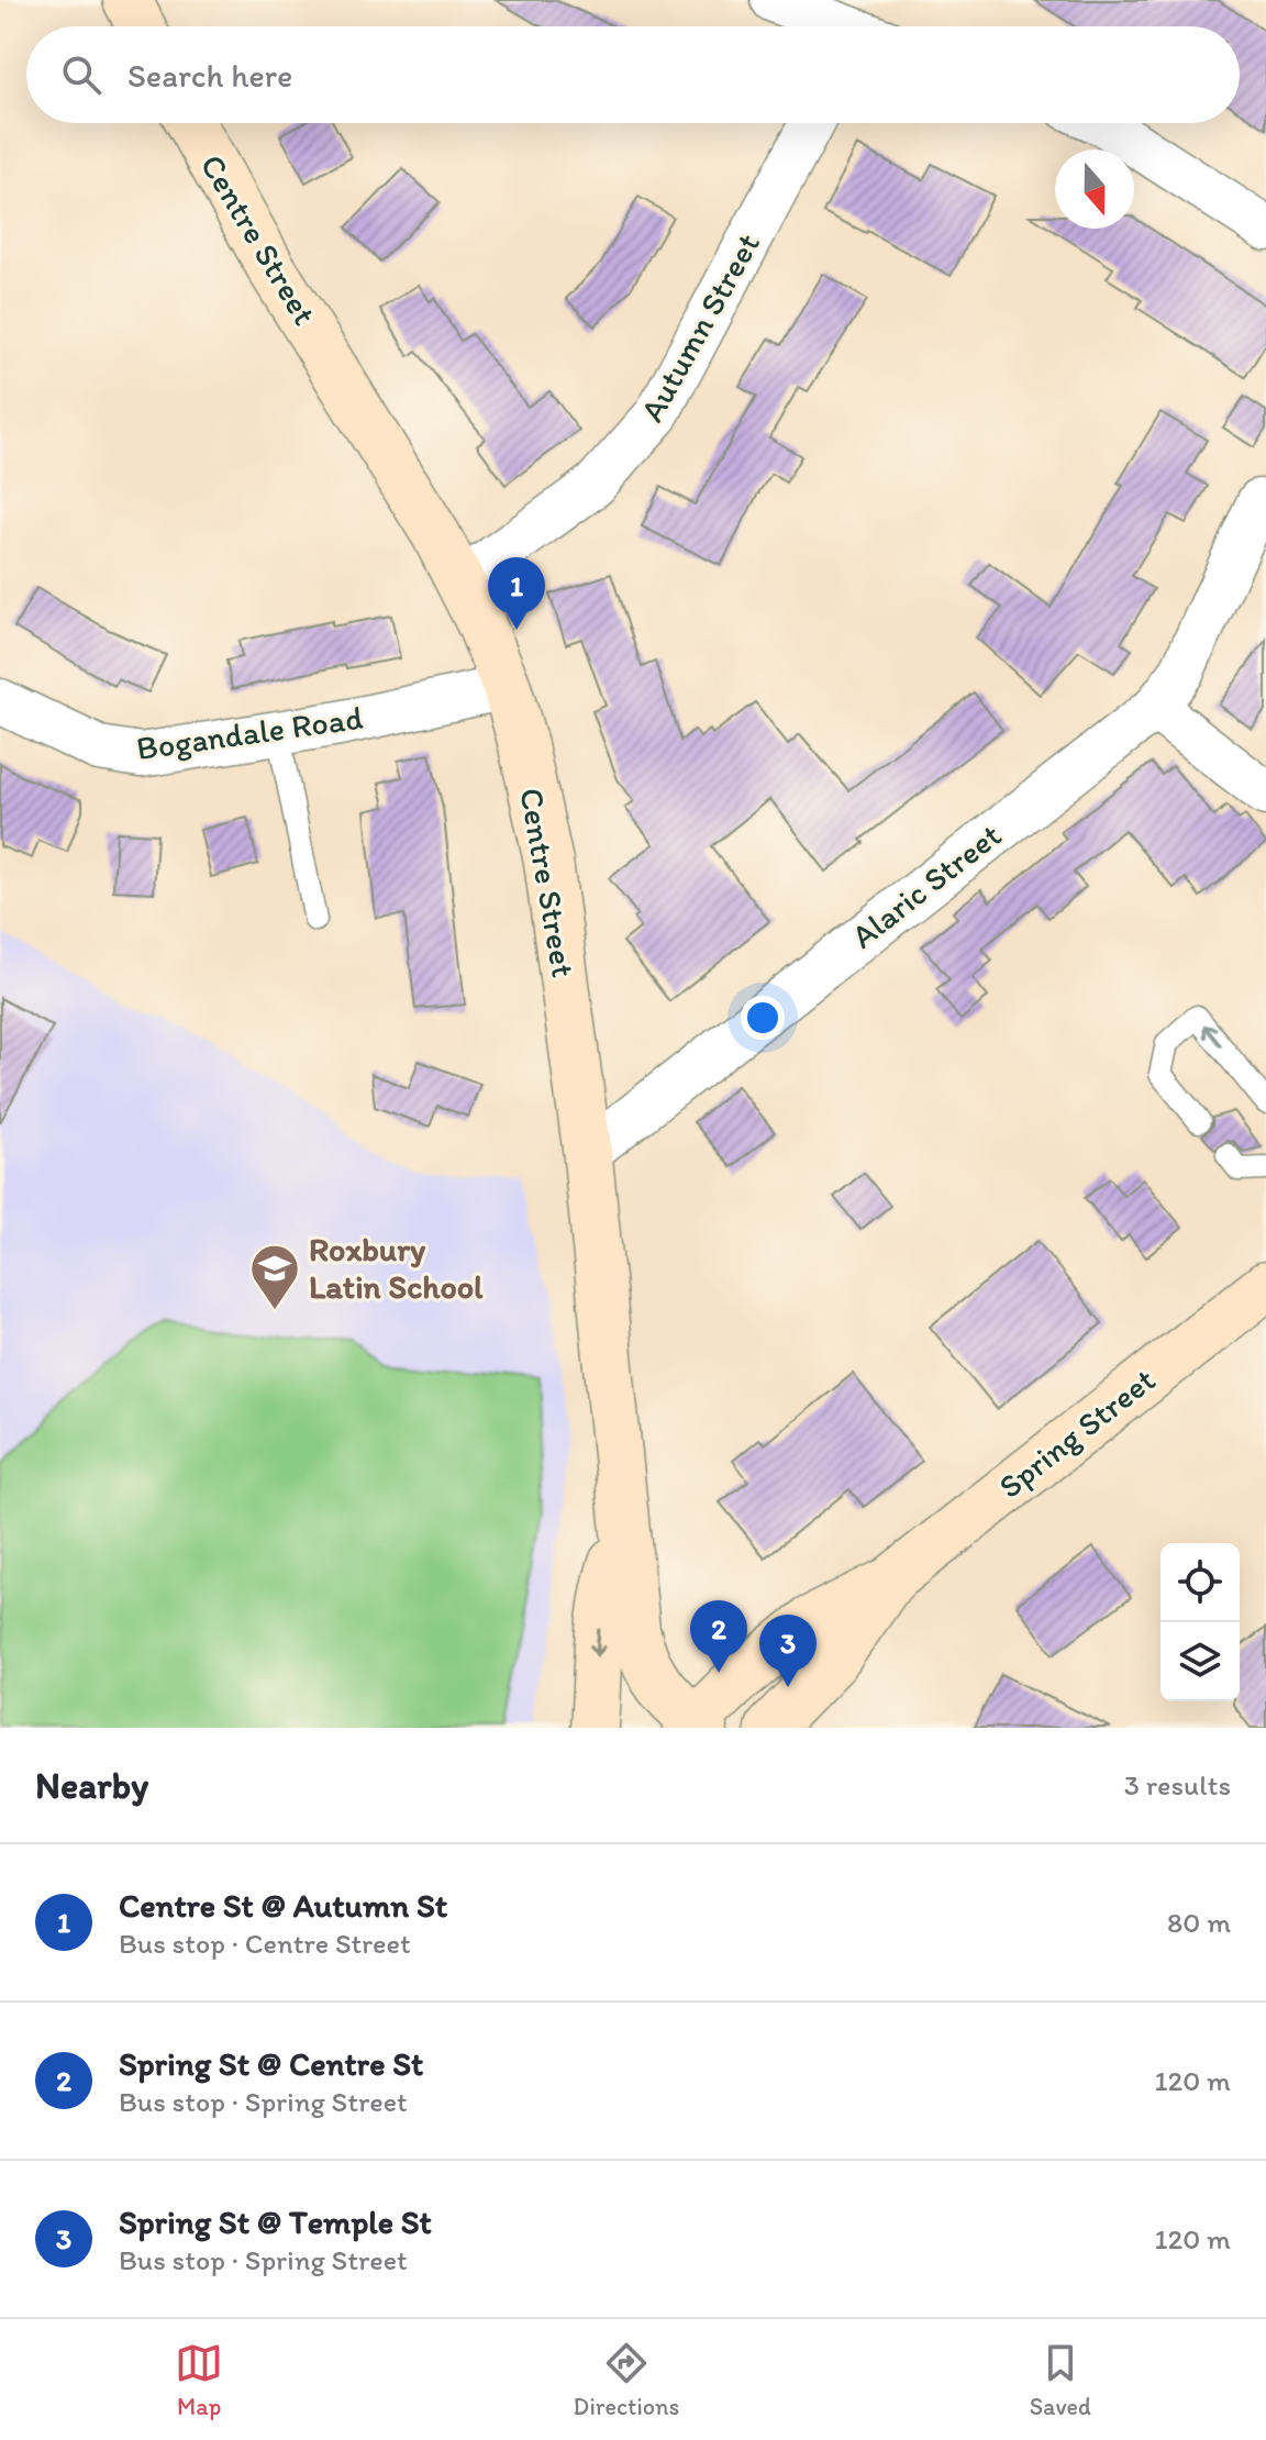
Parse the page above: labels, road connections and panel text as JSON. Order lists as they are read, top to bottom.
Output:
{
  "streets": {
    "main road": ["Centre Street", "Spring Street"],
    "street": ["Autumn Street", "Bogandale Road", "Alaric Street"]
  },
  "crossings": [
    ["Centre Street", "Autumn Street"],
    ["Centre Street", "Bogandale Road"],
    ["Centre Street", "Alaric Street"],
    ["Centre Street", "Spring Street"]
  ],
  "places": {
    "school or university": ["Roxbury Latin School"]
  },
  "north": "bottom",
  "page": {
    "search": "Search here",
    "pins": ["1", "2", "3"],
    "heading": ["Nearby", "3 results"],
    "list": [
      {
        "mark": "1",
        "name": "Centre St @ Autumn St",
        "note": "Bus stop · Centre Street",
        "value": "80 m"
      },
      {
        "mark": "2",
        "name": "Spring St @ Centre St",
        "note": "Bus stop · Spring Street",
        "value": "120 m"
      },
      {
        "mark": "3",
        "name": "Spring St @ Temple St",
        "note": "Bus stop · Spring Street",
        "value": "120 m"
      }
    ],
    "nav": ["Map", "Directions", "Saved"]
  }
}
